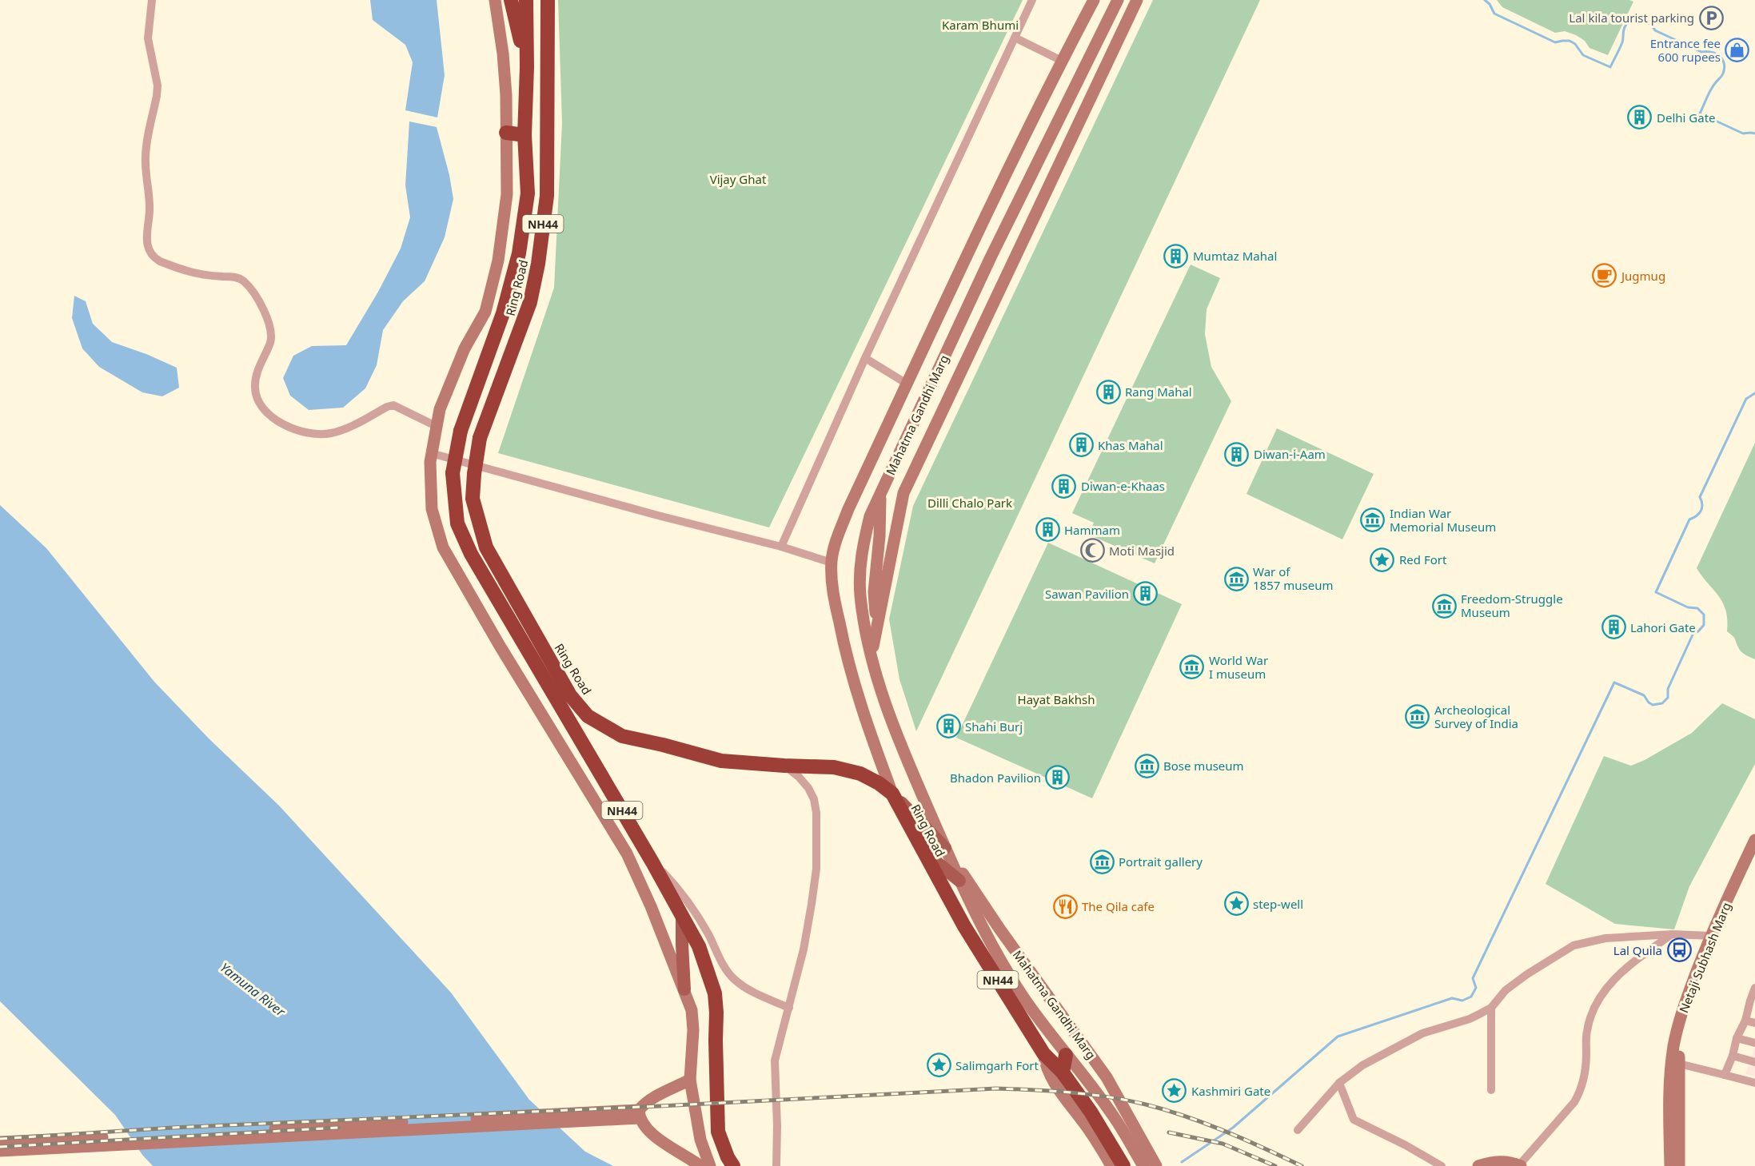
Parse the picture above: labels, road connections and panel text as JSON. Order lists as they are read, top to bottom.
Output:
{
  "streets": {
    "highway": ["NH44", "Ring Road"],
    "street": ["Mahatma Gandhi Marg", "Netaji Subhash Marg"]
  },
  "crossings": [
    ["Ring Road", "Mahatma Gandhi Marg"]
  ],
  "water": ["Yamuna River"],
  "parks": [
    "Karam Bhumi",
    "Vijay Ghat",
    "Dilli Chalo Park",
    "Hayat Bakhsh"
  ],
  "places": {
    "parking": ["Lal kila tourist parking"],
    "shop": ["Entrance fee 600 rupees"],
    "building": [
      "Delhi Gate",
      "Mumtaz Mahal",
      "Rang Mahal",
      "Khas Mahal",
      "Diwan-i-Aam",
      "Diwan-e-Khaas",
      "Hammam",
      "Sawan Pavilion",
      "Lahori Gate",
      "Shahi Burj",
      "Bhadon Pavilion"
    ],
    "cafe": ["Jugmug"],
    "museum": [
      "Indian War Memorial Museum",
      "War of 1857 museum",
      "Freedom-Struggle Museum",
      "World War I museum",
      "Archeological Survey of India",
      "Bose museum",
      "Portrait gallery"
    ],
    "mosque": ["Moti Masjid"],
    "place": [
      "Red Fort",
      "step-well",
      "Salimgarh Fort",
      "Kashmiri Gate"
    ],
    "restaurant": ["The Qila cafe"],
    "bus stop": ["Lal Quila"]
  }
}
